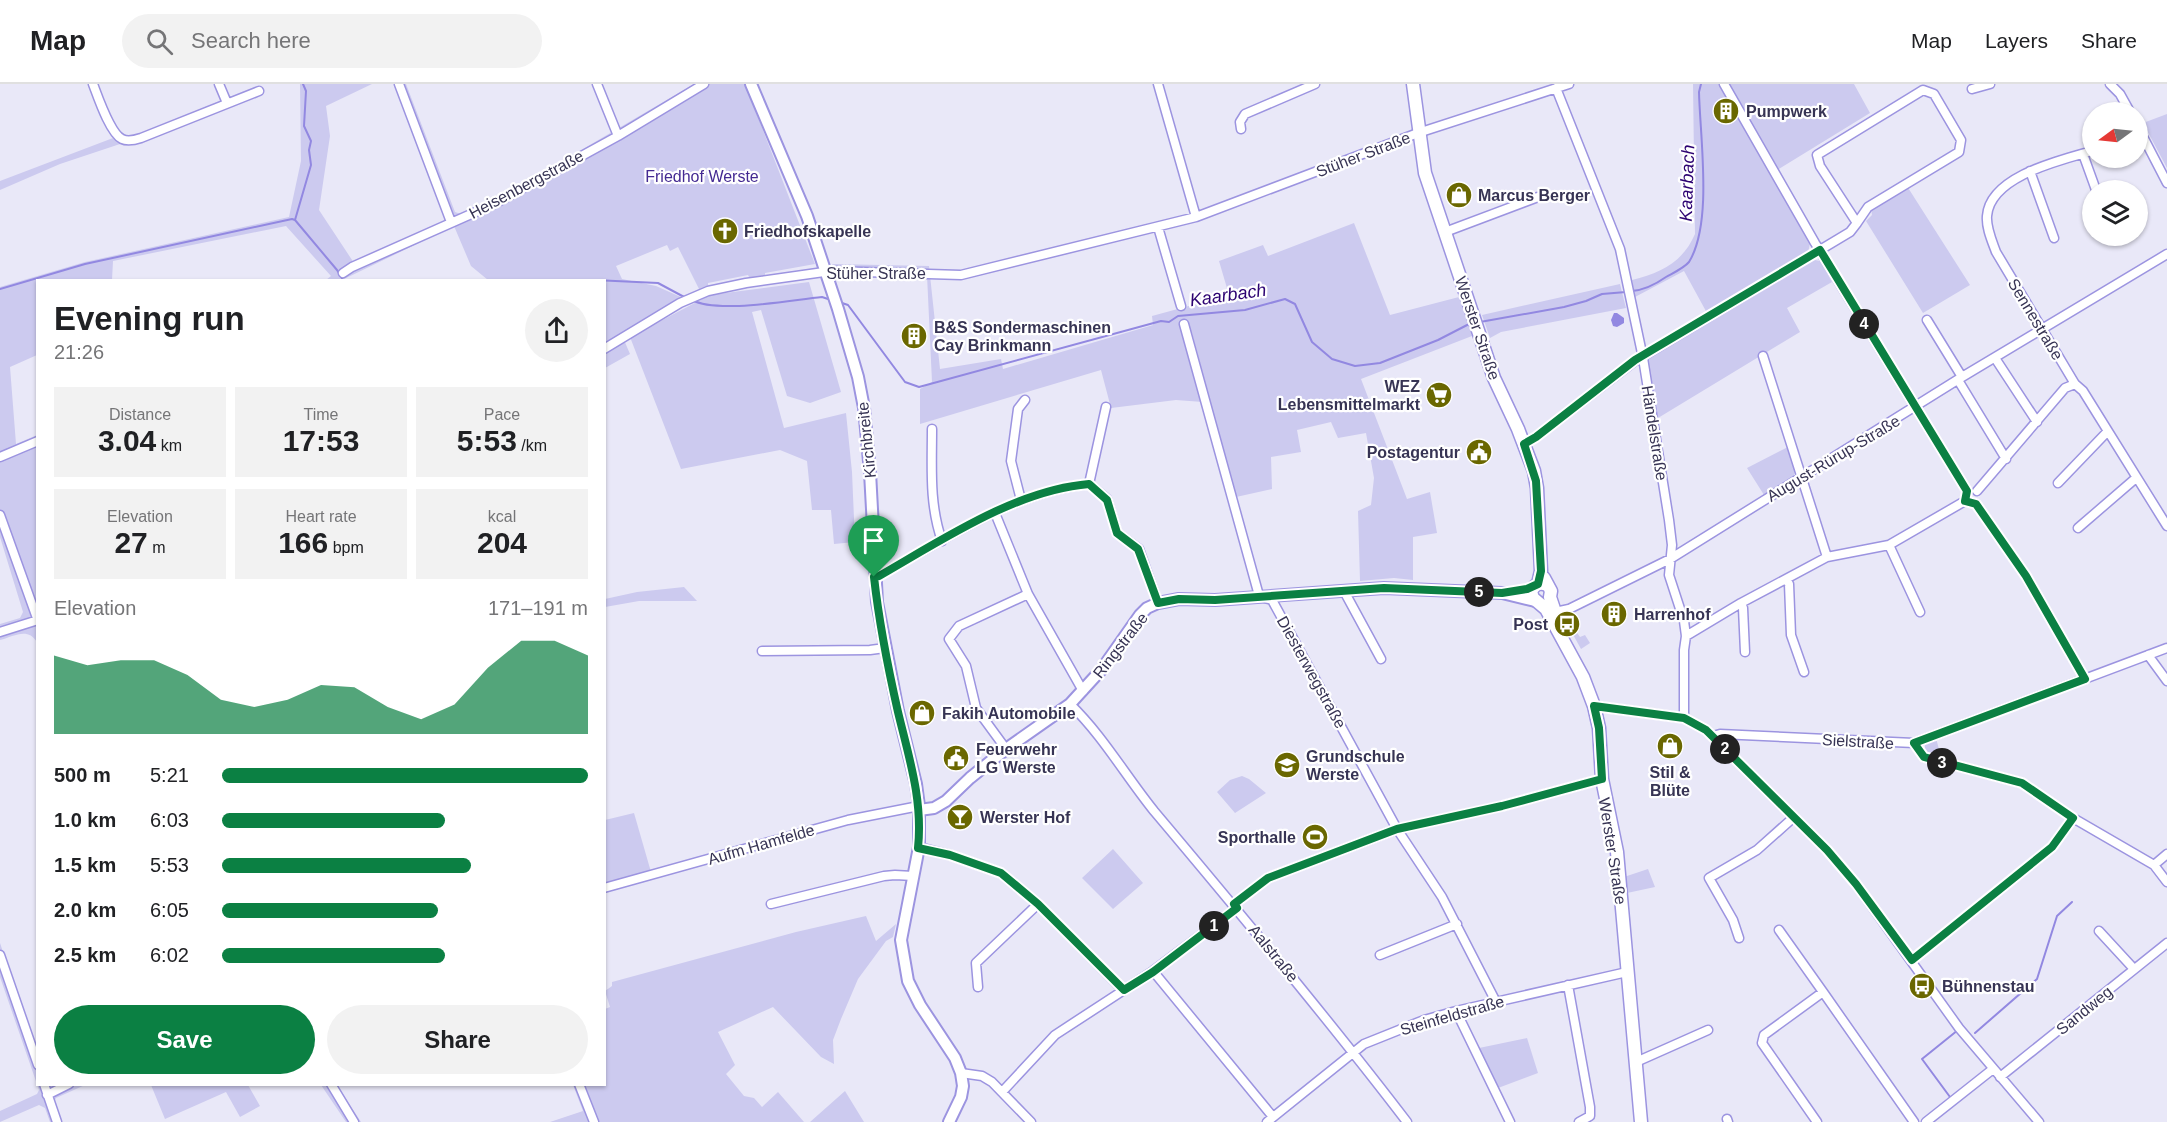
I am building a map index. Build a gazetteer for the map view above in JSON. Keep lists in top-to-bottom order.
{
  "streets": {
    "main road": ["Werster Straße"],
    "street": [
      "Stüher Straße",
      "Heisenbergstraße",
      "Sennestraße",
      "Händelstraße",
      "Kirchbreite",
      "August-Rürup-Straße",
      "Ringstraße",
      "Diesterwegstraße",
      "Sielstraße",
      "Aufm Hamfelde",
      "Aalstraße",
      "Sandweg",
      "Steinfeldstraße"
    ]
  },
  "crossings": [
    ["Stüher Straße", "Werster Straße"],
    ["Stüher Straße", "Händelstraße"],
    ["Stüher Straße", "Kirchbreite"],
    ["Sennestraße", "August-Rürup-Straße"],
    ["Werster Straße", "August-Rürup-Straße"],
    ["Werster Straße", "Ringstraße"],
    ["Werster Straße", "Steinfeldstraße"],
    ["Händelstraße", "August-Rürup-Straße"],
    ["Kirchbreite", "Ringstraße"],
    ["Kirchbreite", "Aufm Hamfelde"],
    ["Ringstraße", "Diesterwegstraße"],
    ["Ringstraße", "Aufm Hamfelde"],
    ["Ringstraße", "Aalstraße"],
    ["Diesterwegstraße", "Steinfeldstraße"],
    ["Aalstraße", "Steinfeldstraße"]
  ],
  "water": ["Kaarbach"],
  "parks": ["Friedhof Werste"],
  "places": {
    "building": ["Pumpwerk", "B&S Sondermaschinen Cay Brinkmann", "Harrenhof"],
    "shop": ["Marcus Berger", "Fakih Automobile", "Stil & Blüte"],
    "church": ["Friedhofskapelle"],
    "supermarket": ["WEZ Lebensmittelmarkt"],
    "public building": ["Postagentur", "Feuerwehr LG Werste"],
    "bus stop": ["Post", "Bühnenstau"],
    "school or university": ["Grundschule Werste"],
    "bar": ["Werster Hof"],
    "sports": ["Sporthalle"]
  },
  "north": "left",
  "page": {
    "header": "Map",
    "search": "Search here",
    "nav": ["Map", "Layers", "Share"],
    "heading": ["Evening run", "21:26"],
    "pins": [
      "4",
      "5",
      "2",
      "3",
      "1"
    ],
    "stats": [
      ["Distance", "3.04 km"],
      ["Time", "17:53"],
      ["Pace", "5:53 /km"],
      ["Elevation", "27 m"],
      ["Heart rate", "166 bpm"],
      ["kcal", "204"]
    ],
    "chart": ["Elevation", "171–191 m"],
    "list": [
      {
        "name": "500 m",
        "note": "5:21"
      },
      {
        "name": "1.0 km",
        "note": "6:03"
      },
      {
        "name": "1.5 km",
        "note": "5:53"
      },
      {
        "name": "2.0 km",
        "note": "6:05"
      },
      {
        "name": "2.5 km",
        "note": "6:02"
      }
    ],
    "buttons": ["Save", "Share"]
  }
}
